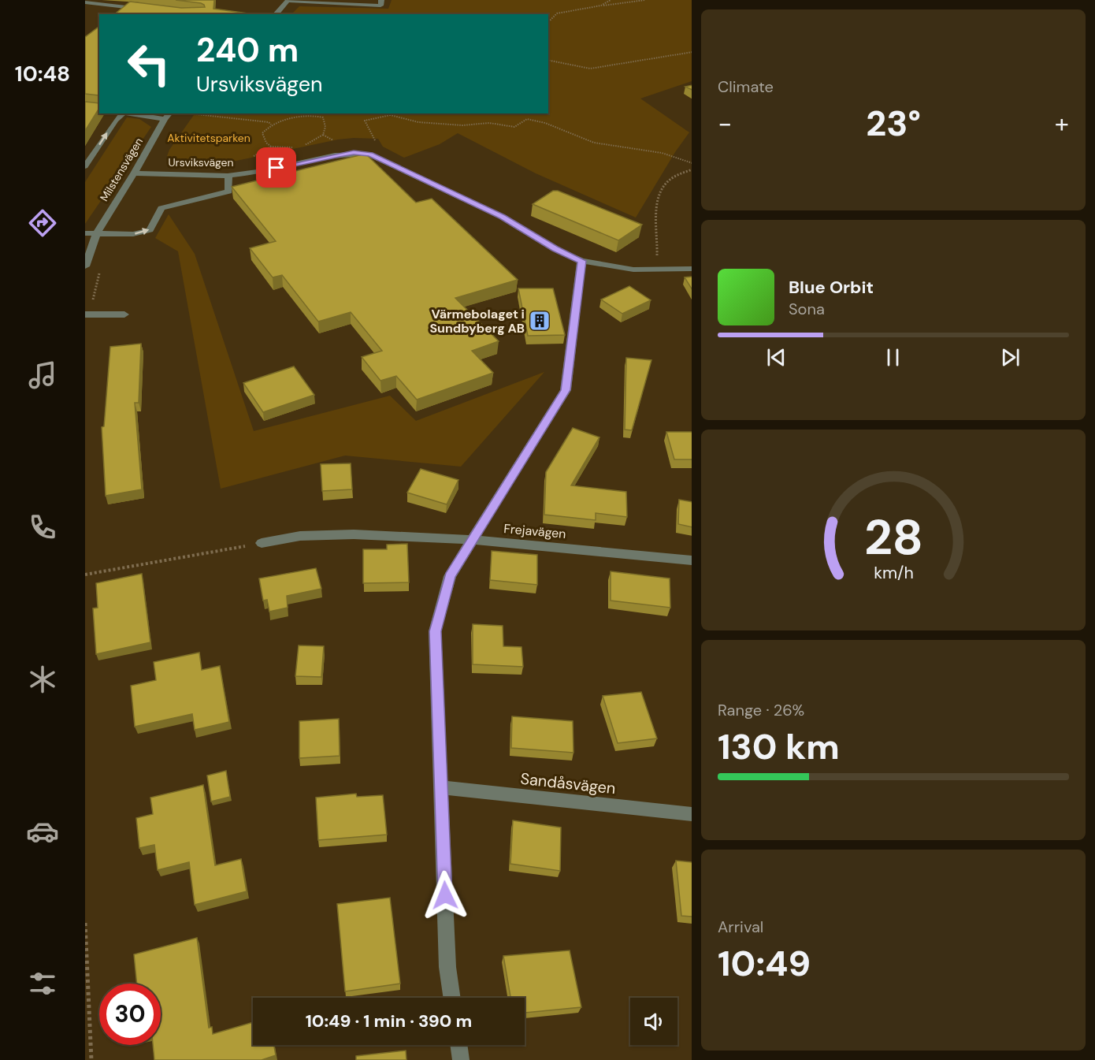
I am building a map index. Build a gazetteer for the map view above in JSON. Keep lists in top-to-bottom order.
{
  "streets": {
    "street": [
      "Ursviksvägen",
      "Milstensvägen",
      "Frejavägen",
      "Sandåsvägen"
    ]
  },
  "crossings": [
    ["Ursviksvägen", "Milstensvägen"]
  ],
  "parks": ["Aktivitetsparken"],
  "places": {
    "building": ["Värmebolaget i Sundbyberg AB"]
  },
  "page": {
    "tabs": "10:48",
    "tile": [
      "Climate",
      ["Range · 26%", "130 km"],
      ["Arrival", "10:49"]
    ],
    "turn": ["240 m", "Ursviksvägen"],
    "heat": ["−", "23°", "+"],
    "song": ["Blue Orbit", "Sona"],
    "limit": "30",
    "trip": "10:49 · 1 min · 390 m",
    "gauge": ["28", "km/h"]
  }
}
